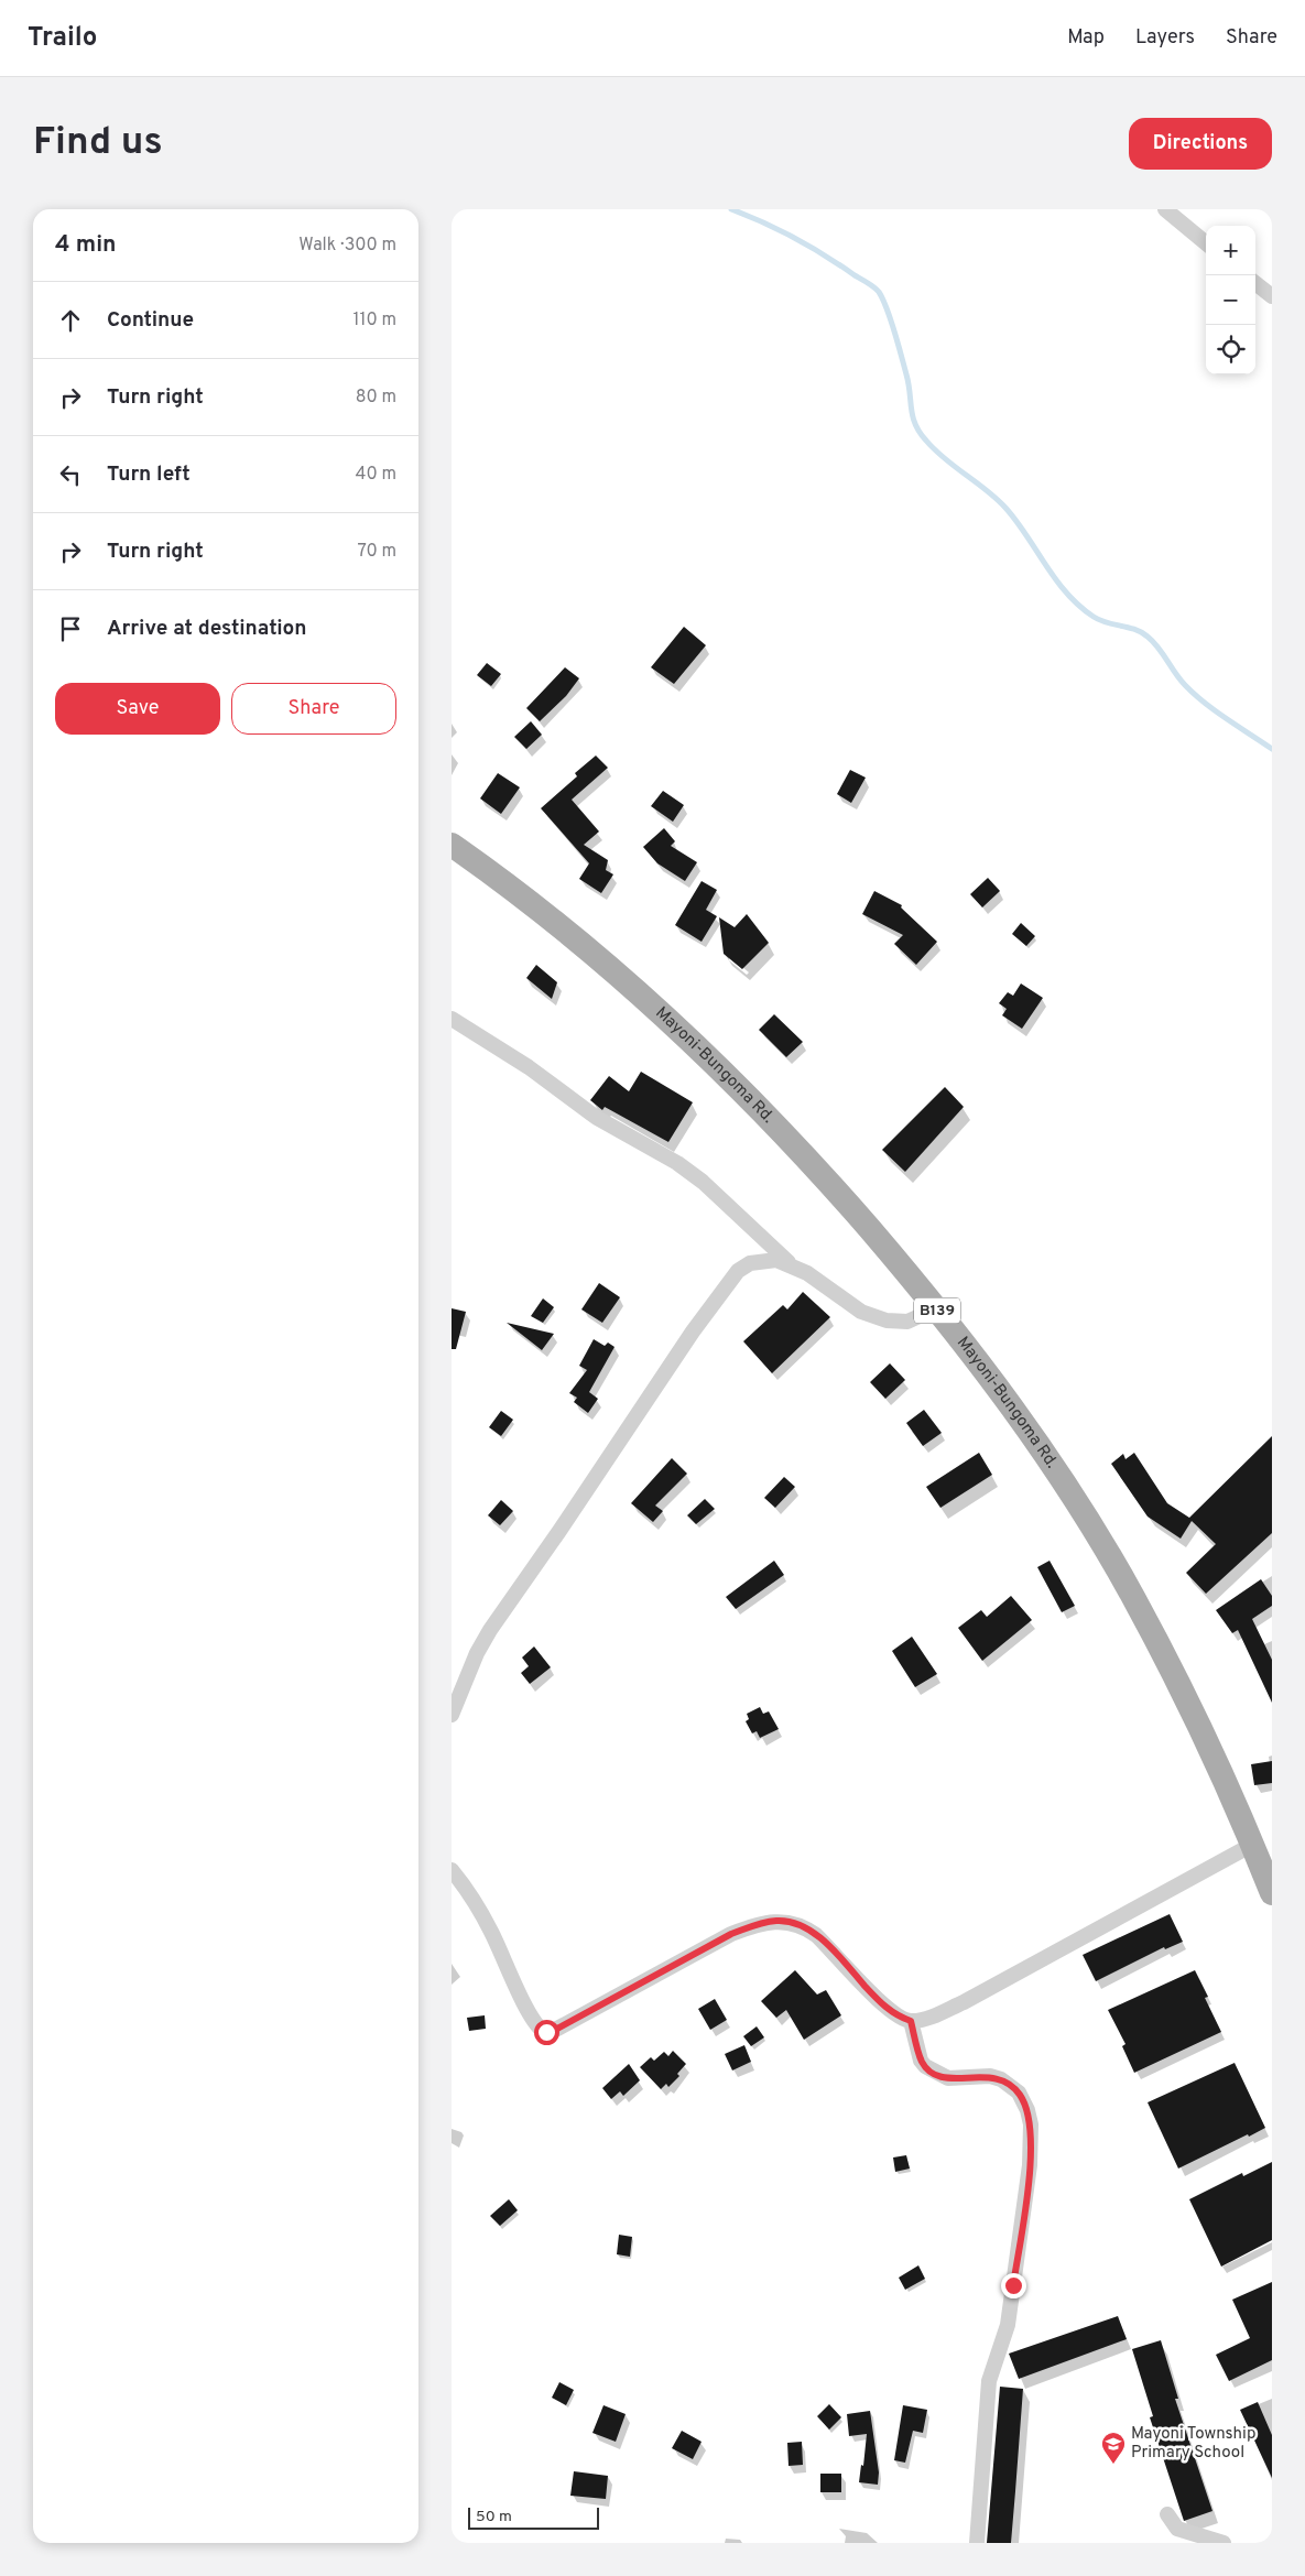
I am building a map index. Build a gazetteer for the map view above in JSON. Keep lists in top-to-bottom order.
{
  "streets": {
    "main road": ["Mayoni-Bungoma Rd.", "B139"]
  },
  "places": {
    "school or university": ["Mayoni Township Primary School"]
  },
  "scale_bar": "50 m",
  "page": {
    "header": "Trailo",
    "nav": ["Map", "Layers", "Share"],
    "buttons": [
      "Directions",
      ["Save", "Share"]
    ],
    "title": "Find us",
    "heading": ["4 min", "Walk · 300 m"],
    "map_buttons": ["+", "−"],
    "list": [
      ["Continue", "110 m"],
      ["Turn right", "80 m"],
      ["Turn left", "40 m"],
      ["Turn right", "70 m"],
      "Arrive at destination"
    ],
    "scale": "50 m"
  }
}
